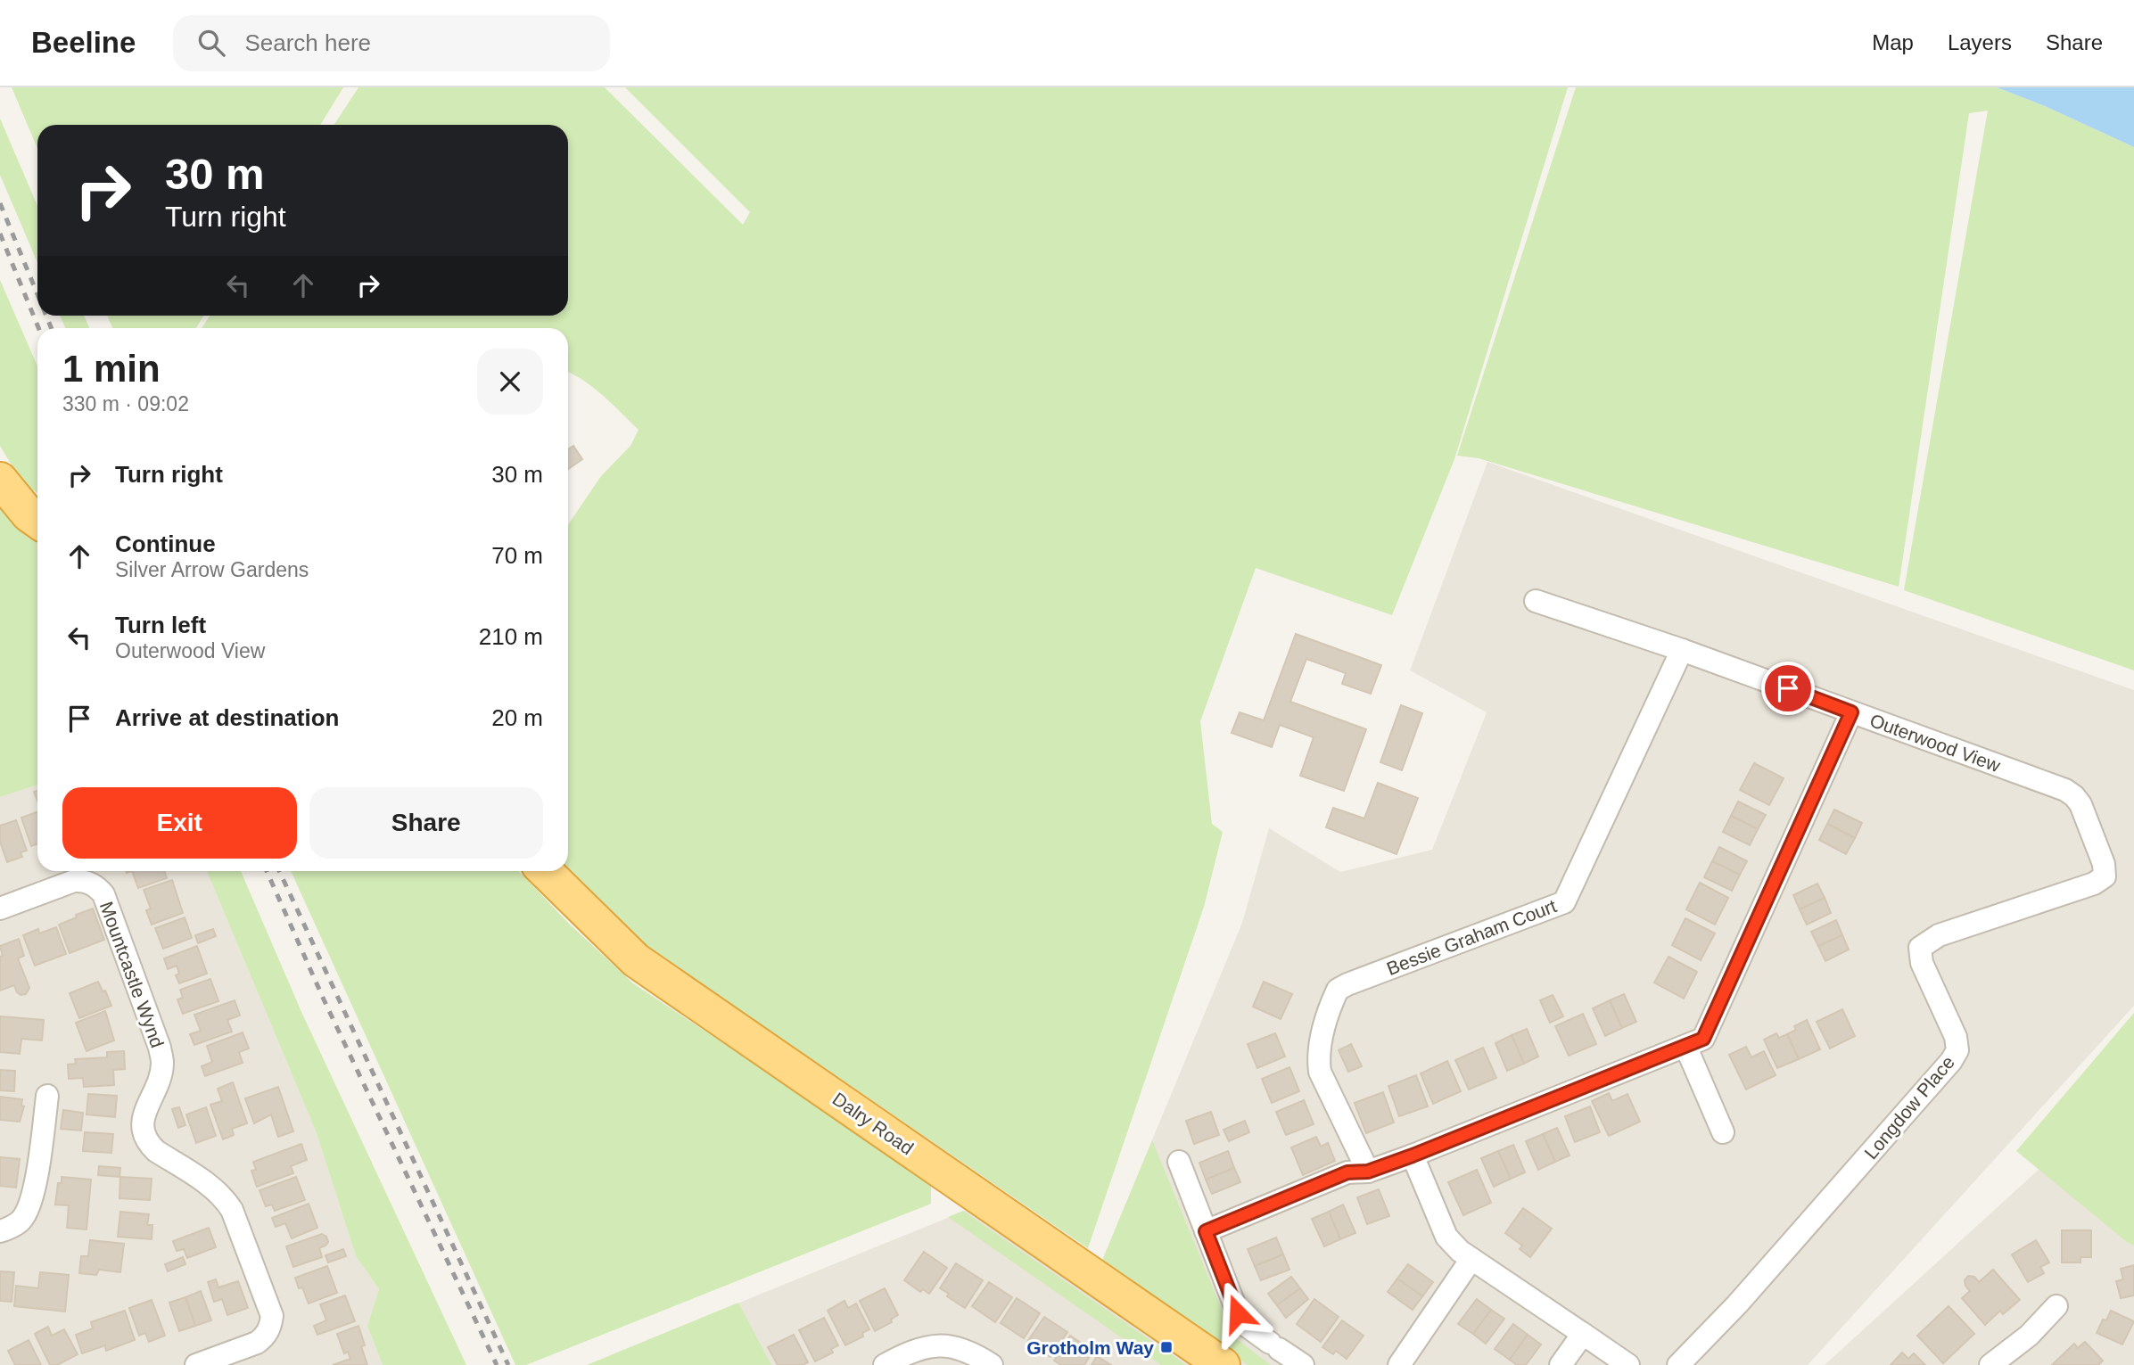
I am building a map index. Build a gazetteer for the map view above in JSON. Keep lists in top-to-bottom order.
{
  "streets": {
    "highway": ["Dalry Road"],
    "street": [
      "Outerwood View",
      "Bessie Graham Court",
      "Mountcastle Wynd",
      "Longdow Place"
    ]
  },
  "crossings": [
    ["Outerwood View", "Bessie Graham Court"],
    ["Outerwood View", "Longdow Place"]
  ],
  "places": {
    "transit": ["Grotholm Way"]
  },
  "page": {
    "header": "Beeline",
    "search": "Search here",
    "nav": ["Map", "Layers", "Share"],
    "turn": ["30 m", "Turn right"],
    "heading": ["1 min", "330 m · 09:02"],
    "list": [
      {
        "name": "Turn right",
        "value": "30 m"
      },
      {
        "name": "Continue",
        "note": "Silver Arrow Gardens",
        "value": "70 m"
      },
      {
        "name": "Turn left",
        "note": "Outerwood View",
        "value": "210 m"
      },
      {
        "name": "Arrive at destination",
        "value": "20 m"
      }
    ],
    "buttons": ["Exit", "Share"]
  }
}
